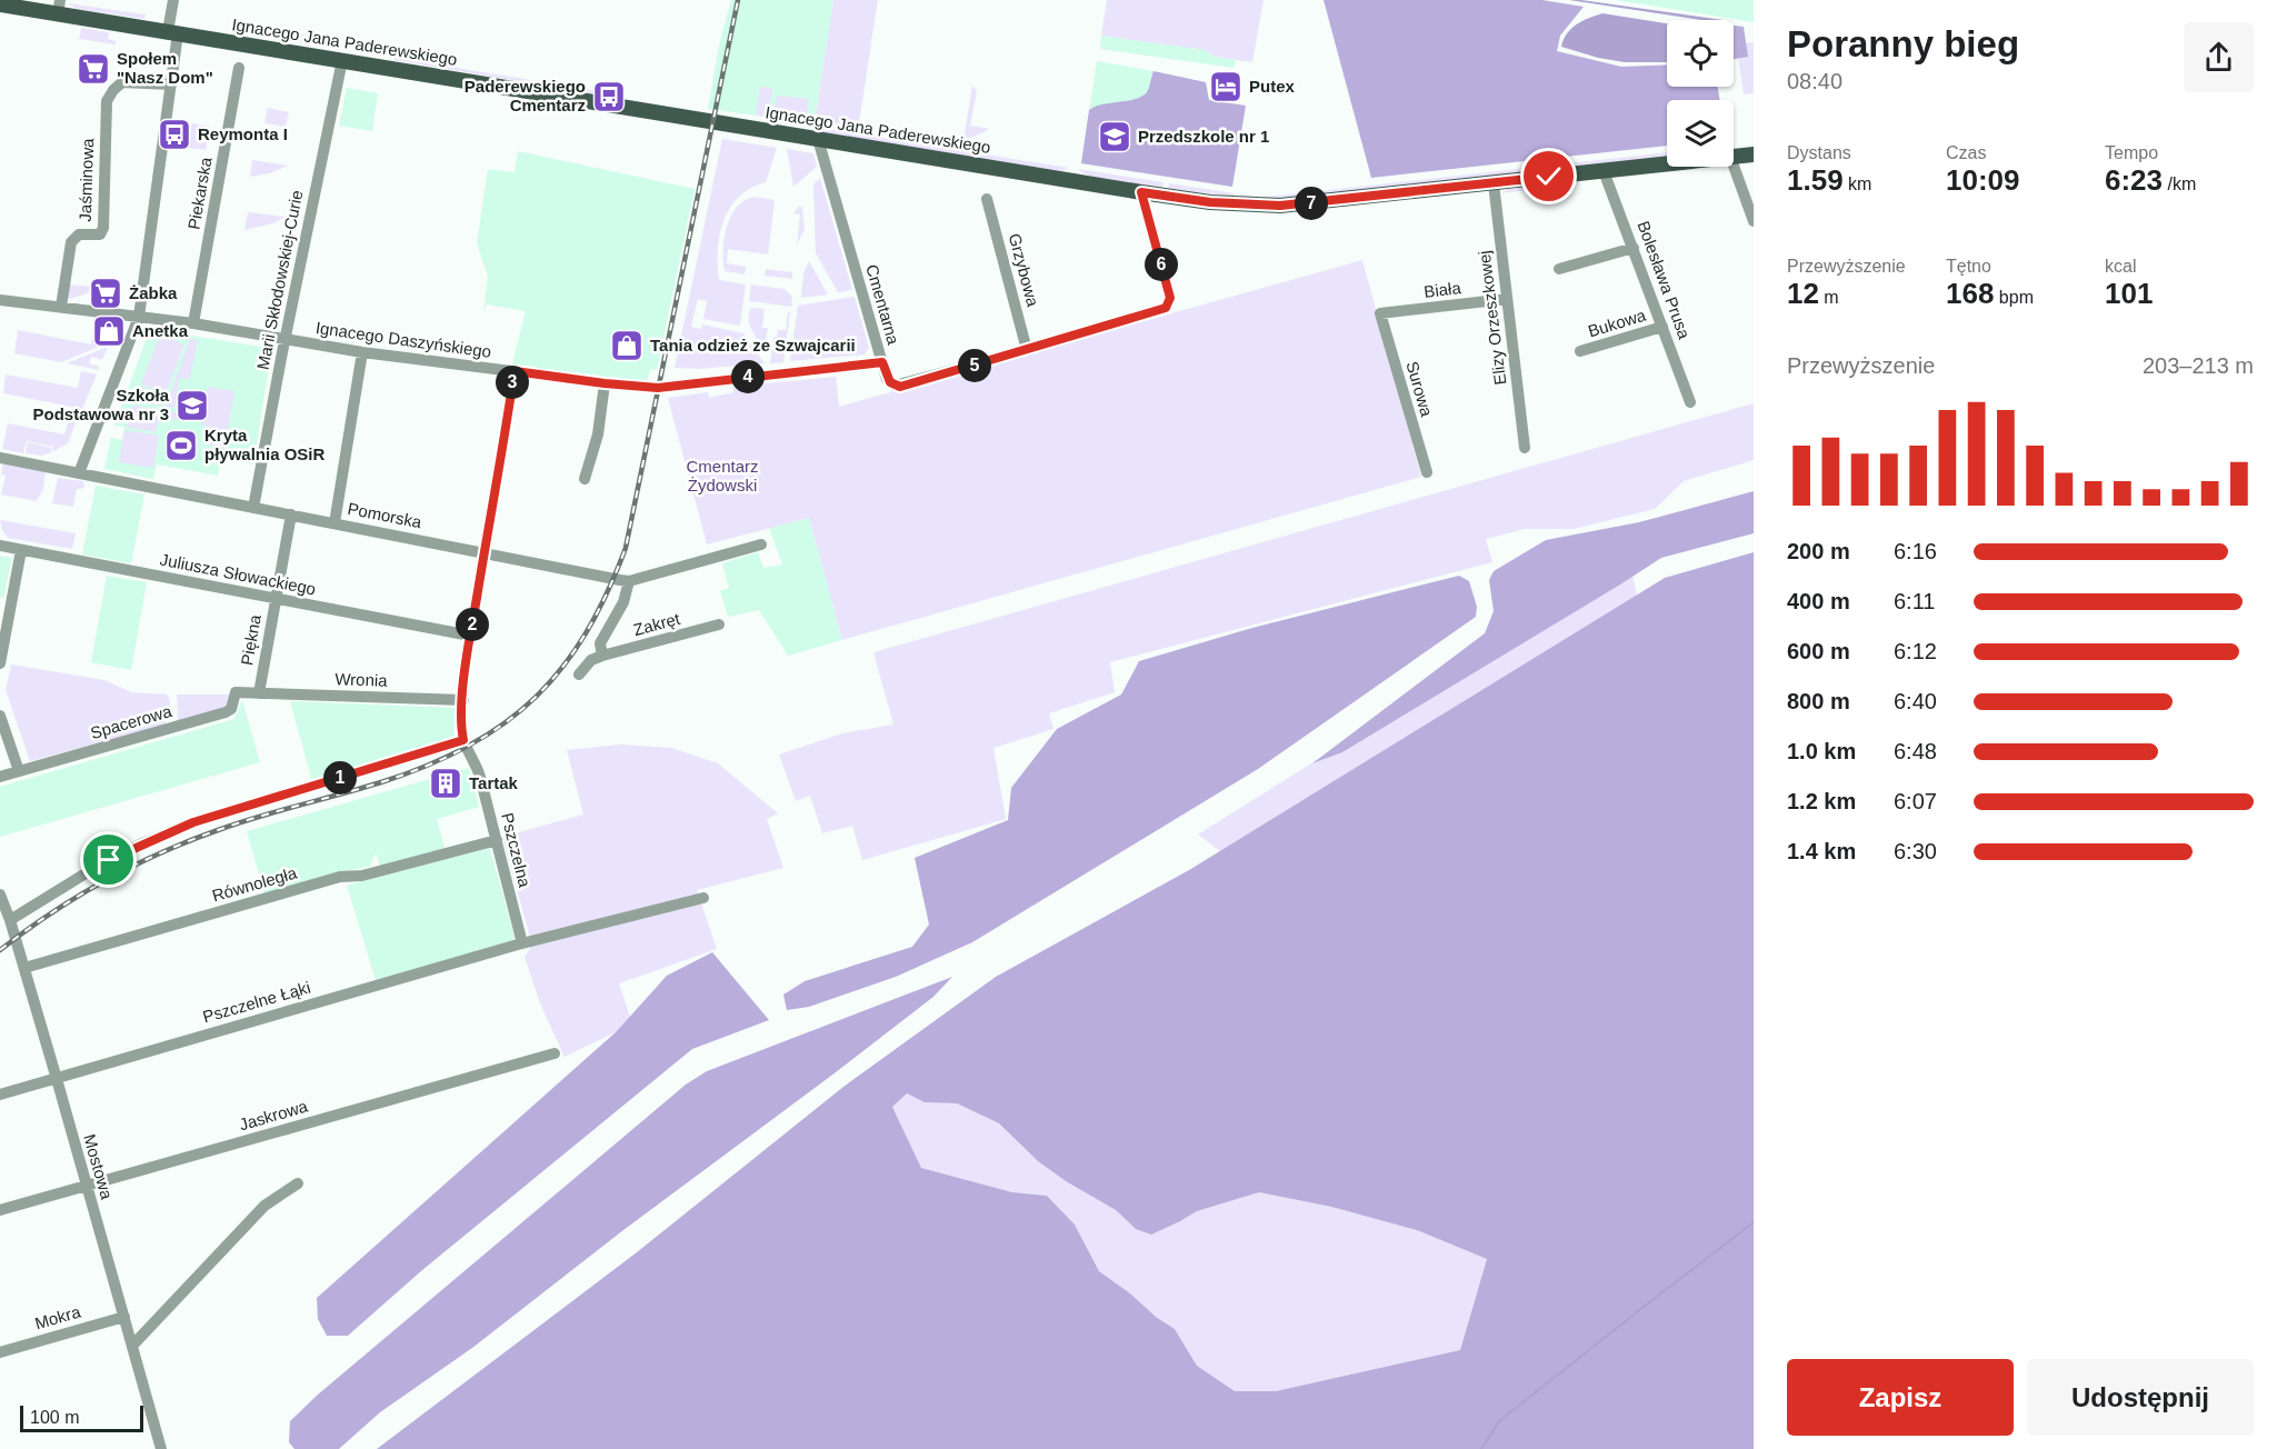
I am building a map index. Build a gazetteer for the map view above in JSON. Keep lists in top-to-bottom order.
{
  "streets": {
    "main road": ["Ignacego Jana Paderewskiego"],
    "street": [
      "Jaśminowa",
      "Piekarska",
      "Grzybowa",
      "Marii Skłodowskiej-Curie",
      "Bolesława Prusa",
      "Biała",
      "Cmentarna",
      "Elizy Orzeszkowej",
      "Bukowa",
      "Ignacego Daszyńskiego",
      "Surowa",
      "Pomorska",
      "Juliusza Słowackiego",
      "Zakręt",
      "Piękna",
      "Wronia",
      "Spacerowa",
      "Pszczelna",
      "Równoległa",
      "Pszczelne Łąki",
      "Jaskrowa",
      "Mostowa",
      "Mokra"
    ]
  },
  "crossings": [
    ["Ignacego Jana Paderewskiego", "Marii Skłodowskiej-Curie"],
    ["Ignacego Jana Paderewskiego", "Bolesława Prusa"],
    ["Ignacego Jana Paderewskiego", "Cmentarna"],
    ["Ignacego Jana Paderewskiego", "Elizy Orzeszkowej"],
    ["Jaśminowa", "Ignacego Daszyńskiego"],
    ["Piekarska", "Ignacego Daszyńskiego"],
    ["Grzybowa", "Cmentarna"],
    ["Marii Skłodowskiej-Curie", "Ignacego Daszyńskiego"],
    ["Marii Skłodowskiej-Curie", "Pomorska"],
    ["Bolesława Prusa", "Bukowa"],
    ["Biała", "Elizy Orzeszkowej"],
    ["Biała", "Surowa"],
    ["Cmentarna", "Ignacego Daszyńskiego"],
    ["Ignacego Daszyńskiego", "Pszczelna"],
    ["Pomorska", "Zakręt"],
    ["Pomorska", "Piękna"],
    ["Pomorska", "Pszczelna"],
    ["Juliusza Słowackiego", "Piękna"],
    ["Juliusza Słowackiego", "Pszczelna"],
    ["Piękna", "Wronia"],
    ["Piękna", "Spacerowa"],
    ["Wronia", "Spacerowa"],
    ["Wronia", "Pszczelna"],
    ["Pszczelna", "Równoległa"],
    ["Pszczelna", "Pszczelne Łąki"],
    ["Równoległa", "Mostowa"],
    ["Pszczelne Łąki", "Mostowa"],
    ["Jaskrowa", "Mostowa"],
    ["Mostowa", "Mokra"]
  ],
  "parks": ["Cmentarz Żydowski"],
  "places": {
    "supermarket": ["Społem \"Nasz Dom\"", "Żabka"],
    "hotel": ["Putex"],
    "bus stop": ["Paderewskiego Cmentarz", "Reymonta I"],
    "school or university": ["Przedszkole nr 1", "Szkoła Podstawowa nr 3"],
    "shop": ["Anetka", "Tania odzież ze Szwajcarii"],
    "sports": ["Kryta pływalnia OSiR"],
    "building": ["Tartak"]
  },
  "scale_bar": "100 m",
  "page": {
    "heading": ["Poranny bieg", "08:40"],
    "stats": [
      ["Dystans", "1.59 km"],
      ["Czas", "10:09"],
      ["Tempo", "6:23 /km"],
      ["Przewyższenie", "12 m"],
      ["Tętno", "168 bpm"],
      ["kcal", "101"]
    ],
    "pins": [
      "7",
      "6",
      "5",
      "4",
      "3",
      "2",
      "1"
    ],
    "chart": ["Przewyższenie", "203–213 m"],
    "list": [
      {
        "name": "200 m",
        "note": "6:16"
      },
      {
        "name": "400 m",
        "note": "6:11"
      },
      {
        "name": "600 m",
        "note": "6:12"
      },
      {
        "name": "800 m",
        "note": "6:40"
      },
      {
        "name": "1.0 km",
        "note": "6:48"
      },
      {
        "name": "1.2 km",
        "note": "6:07"
      },
      {
        "name": "1.4 km",
        "note": "6:30"
      }
    ],
    "buttons": ["Zapisz", "Udostępnij"],
    "scale": "100 m"
  }
}
